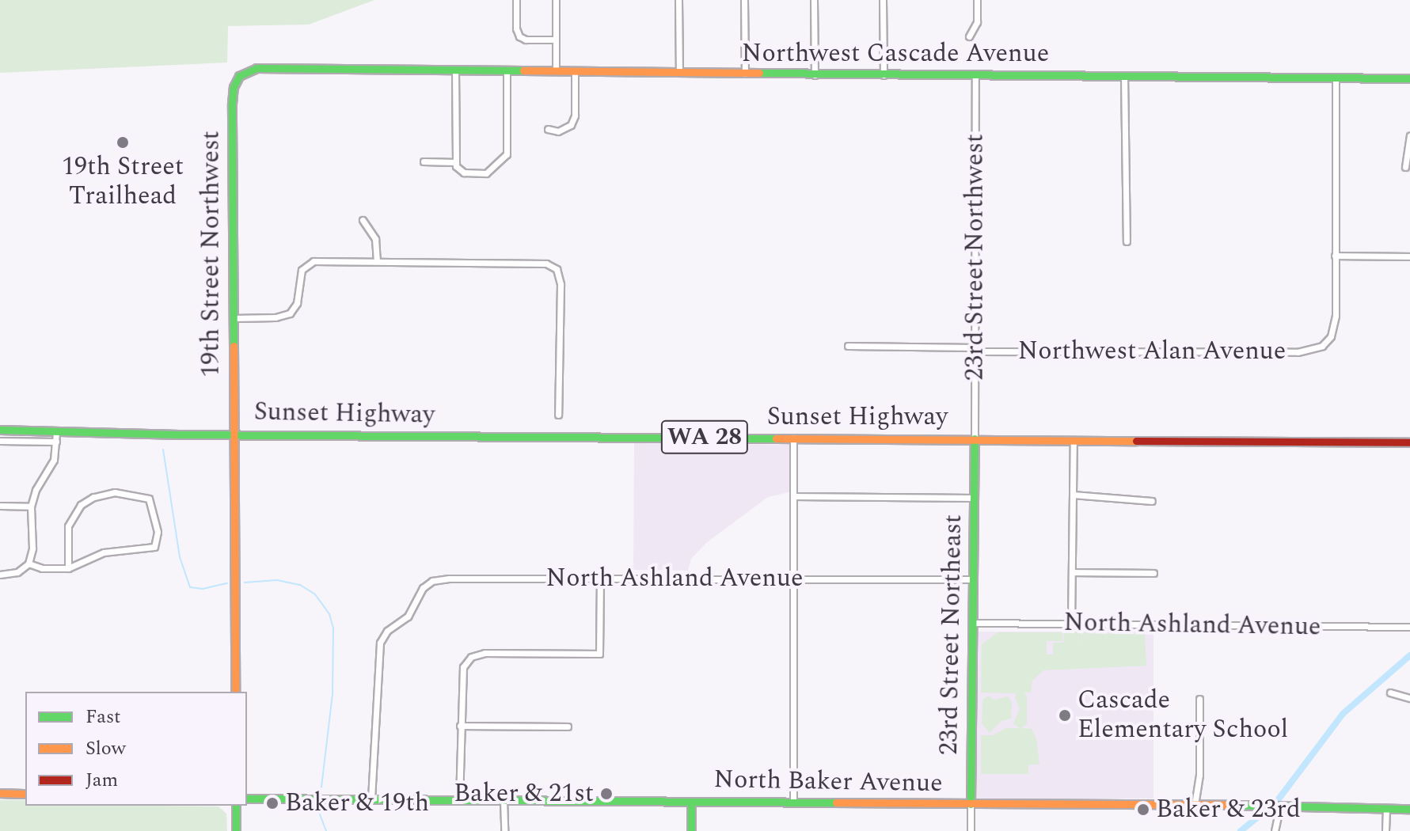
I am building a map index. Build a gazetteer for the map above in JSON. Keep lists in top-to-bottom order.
{
  "streets": {
    "main road": [
      "Northwest Cascade Avenue",
      "19th Street Northwest",
      "Sunset Highway",
      "WA 28",
      "23rd Street Northeast",
      "North Baker Avenue"
    ],
    "street": ["23rd Street Northwest", "Northwest Alan Avenue", "North Ashland Avenue"]
  },
  "crossings": [
    ["Northwest Cascade Avenue", "19th Street Northwest"],
    ["Northwest Cascade Avenue", "23rd Street Northwest"],
    ["19th Street Northwest", "Sunset Highway"],
    ["23rd Street Northwest", "Northwest Alan Avenue"],
    ["23rd Street Northwest", "Sunset Highway"],
    ["23rd Street Northwest", "23rd Street Northeast"],
    ["Sunset Highway", "23rd Street Northeast"],
    ["North Ashland Avenue", "23rd Street Northeast"],
    ["North Ashland Avenue", "North Baker Avenue"],
    ["23rd Street Northeast", "North Baker Avenue"]
  ],
  "places": [
    "19th Street Trailhead",
    "Cascade Elementary School",
    "Baker & 21st",
    "Baker & 19th",
    "Baker & 23rd"
  ],
  "legend": ["Fast", "Slow", "Jam"]
}
